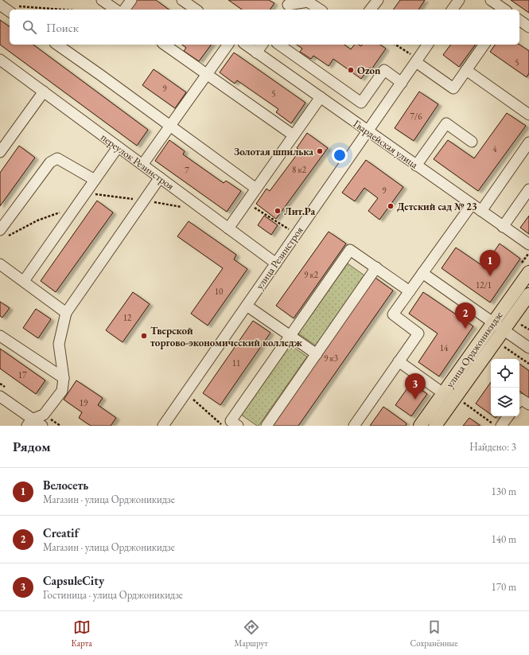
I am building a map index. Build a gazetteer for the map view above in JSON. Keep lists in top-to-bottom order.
{
  "streets": {
    "main road": ["улица Орджоникидзе"],
    "street": ["Гвардейская улица", "переулок Резинстроя", "улица Резинстроя"]
  },
  "crossings": [
    ["Гвардейская улица", "улица Резинстроя"],
    ["переулок Резинстроя", "улица Резинстроя"]
  ],
  "places": [
    "Ozon",
    "Золотая шпилька",
    "Детский сад № 23",
    "Лит.Ра",
    "Тверской торгово-экономический колледж"
  ],
  "house_numbers": [
    "5",
    "9",
    "5",
    "7/6",
    "4",
    "8 к2",
    "7",
    "9",
    "9 к2",
    "12/1",
    "10",
    "12",
    "14",
    "9 к3",
    "11",
    "17",
    "19"
  ],
  "page": {
    "search": "Поиск",
    "pins": ["1", "2", "3"],
    "heading": ["Рядом", "Найдено: 3"],
    "list": [
      {
        "mark": "1",
        "name": "Велосеть",
        "note": "Магазин · улица Орджоникидзе",
        "value": "130 m"
      },
      {
        "mark": "2",
        "name": "Creatif",
        "note": "Магазин · улица Орджоникидзе",
        "value": "140 m"
      },
      {
        "mark": "3",
        "name": "CapsuleCity",
        "note": "Гостиница · улица Орджоникидзе",
        "value": "170 m"
      }
    ],
    "nav": ["Карта", "Маршрут", "Сохранённые"]
  }
}
